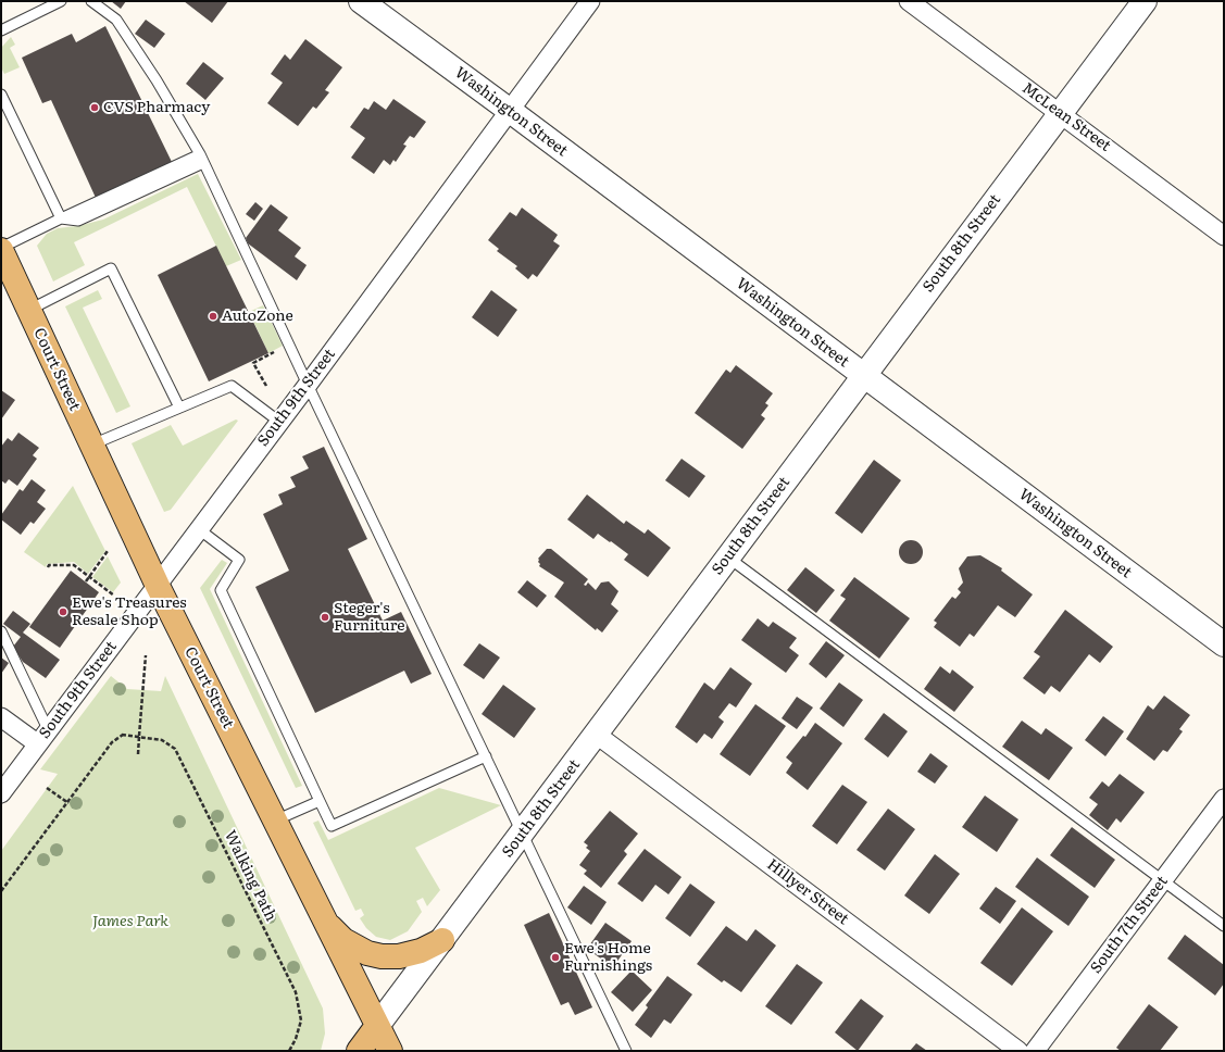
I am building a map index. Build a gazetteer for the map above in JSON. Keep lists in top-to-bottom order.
{
  "streets": {
    "main road": ["South 8th Street", "Court Street"],
    "street": [
      "Washington Street",
      "McLean Street",
      "South 9th Street",
      "Hillyer Street",
      "South 7th Street"
    ],
    "path": ["Walking Path"]
  },
  "crossings": [
    ["Washington Street", "South 8th Street"],
    ["Washington Street", "South 9th Street"],
    ["McLean Street", "South 8th Street"],
    ["South 8th Street", "Court Street"],
    ["South 8th Street", "Hillyer Street"],
    ["Court Street", "South 9th Street"]
  ],
  "parks": ["James Park"],
  "places": [
    "CVS Pharmacy",
    "AutoZone",
    "Ewe's Treasures Resale Shop",
    "Steger's Furniture",
    "Ewe's Home Furnishings"
  ]
}
